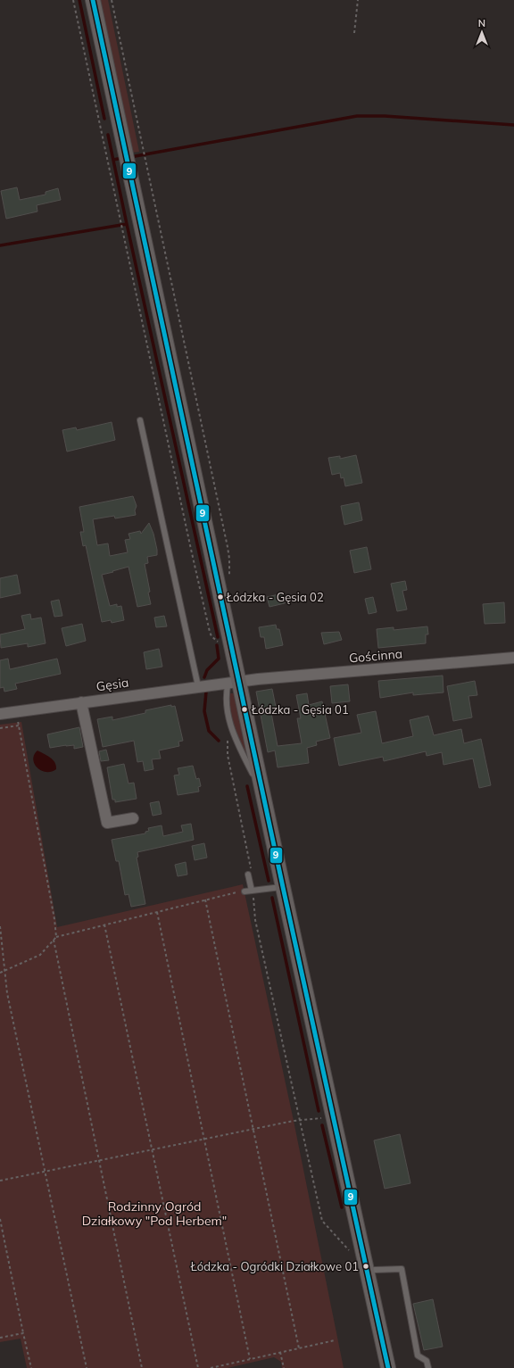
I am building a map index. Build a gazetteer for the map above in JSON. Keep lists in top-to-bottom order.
{
  "streets": {
    "street": ["Gościnna", "Gęsia"]
  },
  "crossings": [
    ["Gościnna", "Gęsia"]
  ],
  "parks": ["Rodzinny Ogród Działkowy \"Pod Herbem\""],
  "places": ["Łódzka - Gęsia 02", "Łódzka - Gęsia 01", "Łódzka - Ogródki Działkowe 01"],
  "lines": ["transit line 9"],
  "north": "top"
}
